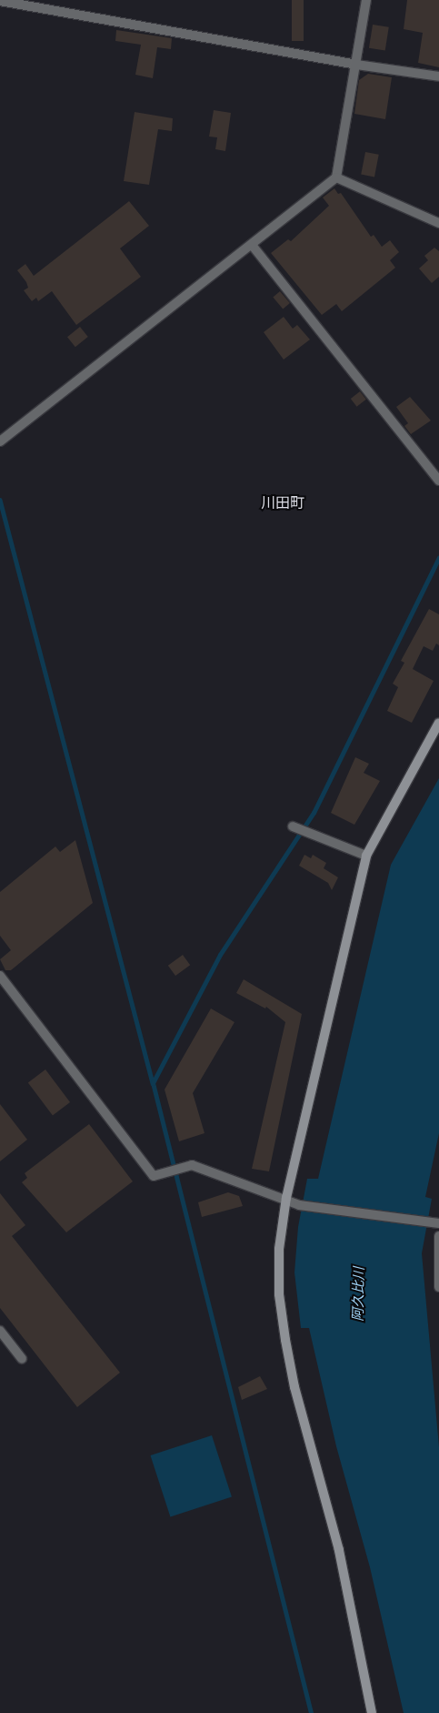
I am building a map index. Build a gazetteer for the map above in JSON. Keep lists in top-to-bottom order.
{
  "districts": ["川田町"],
  "water": ["阿久比川"]
}
